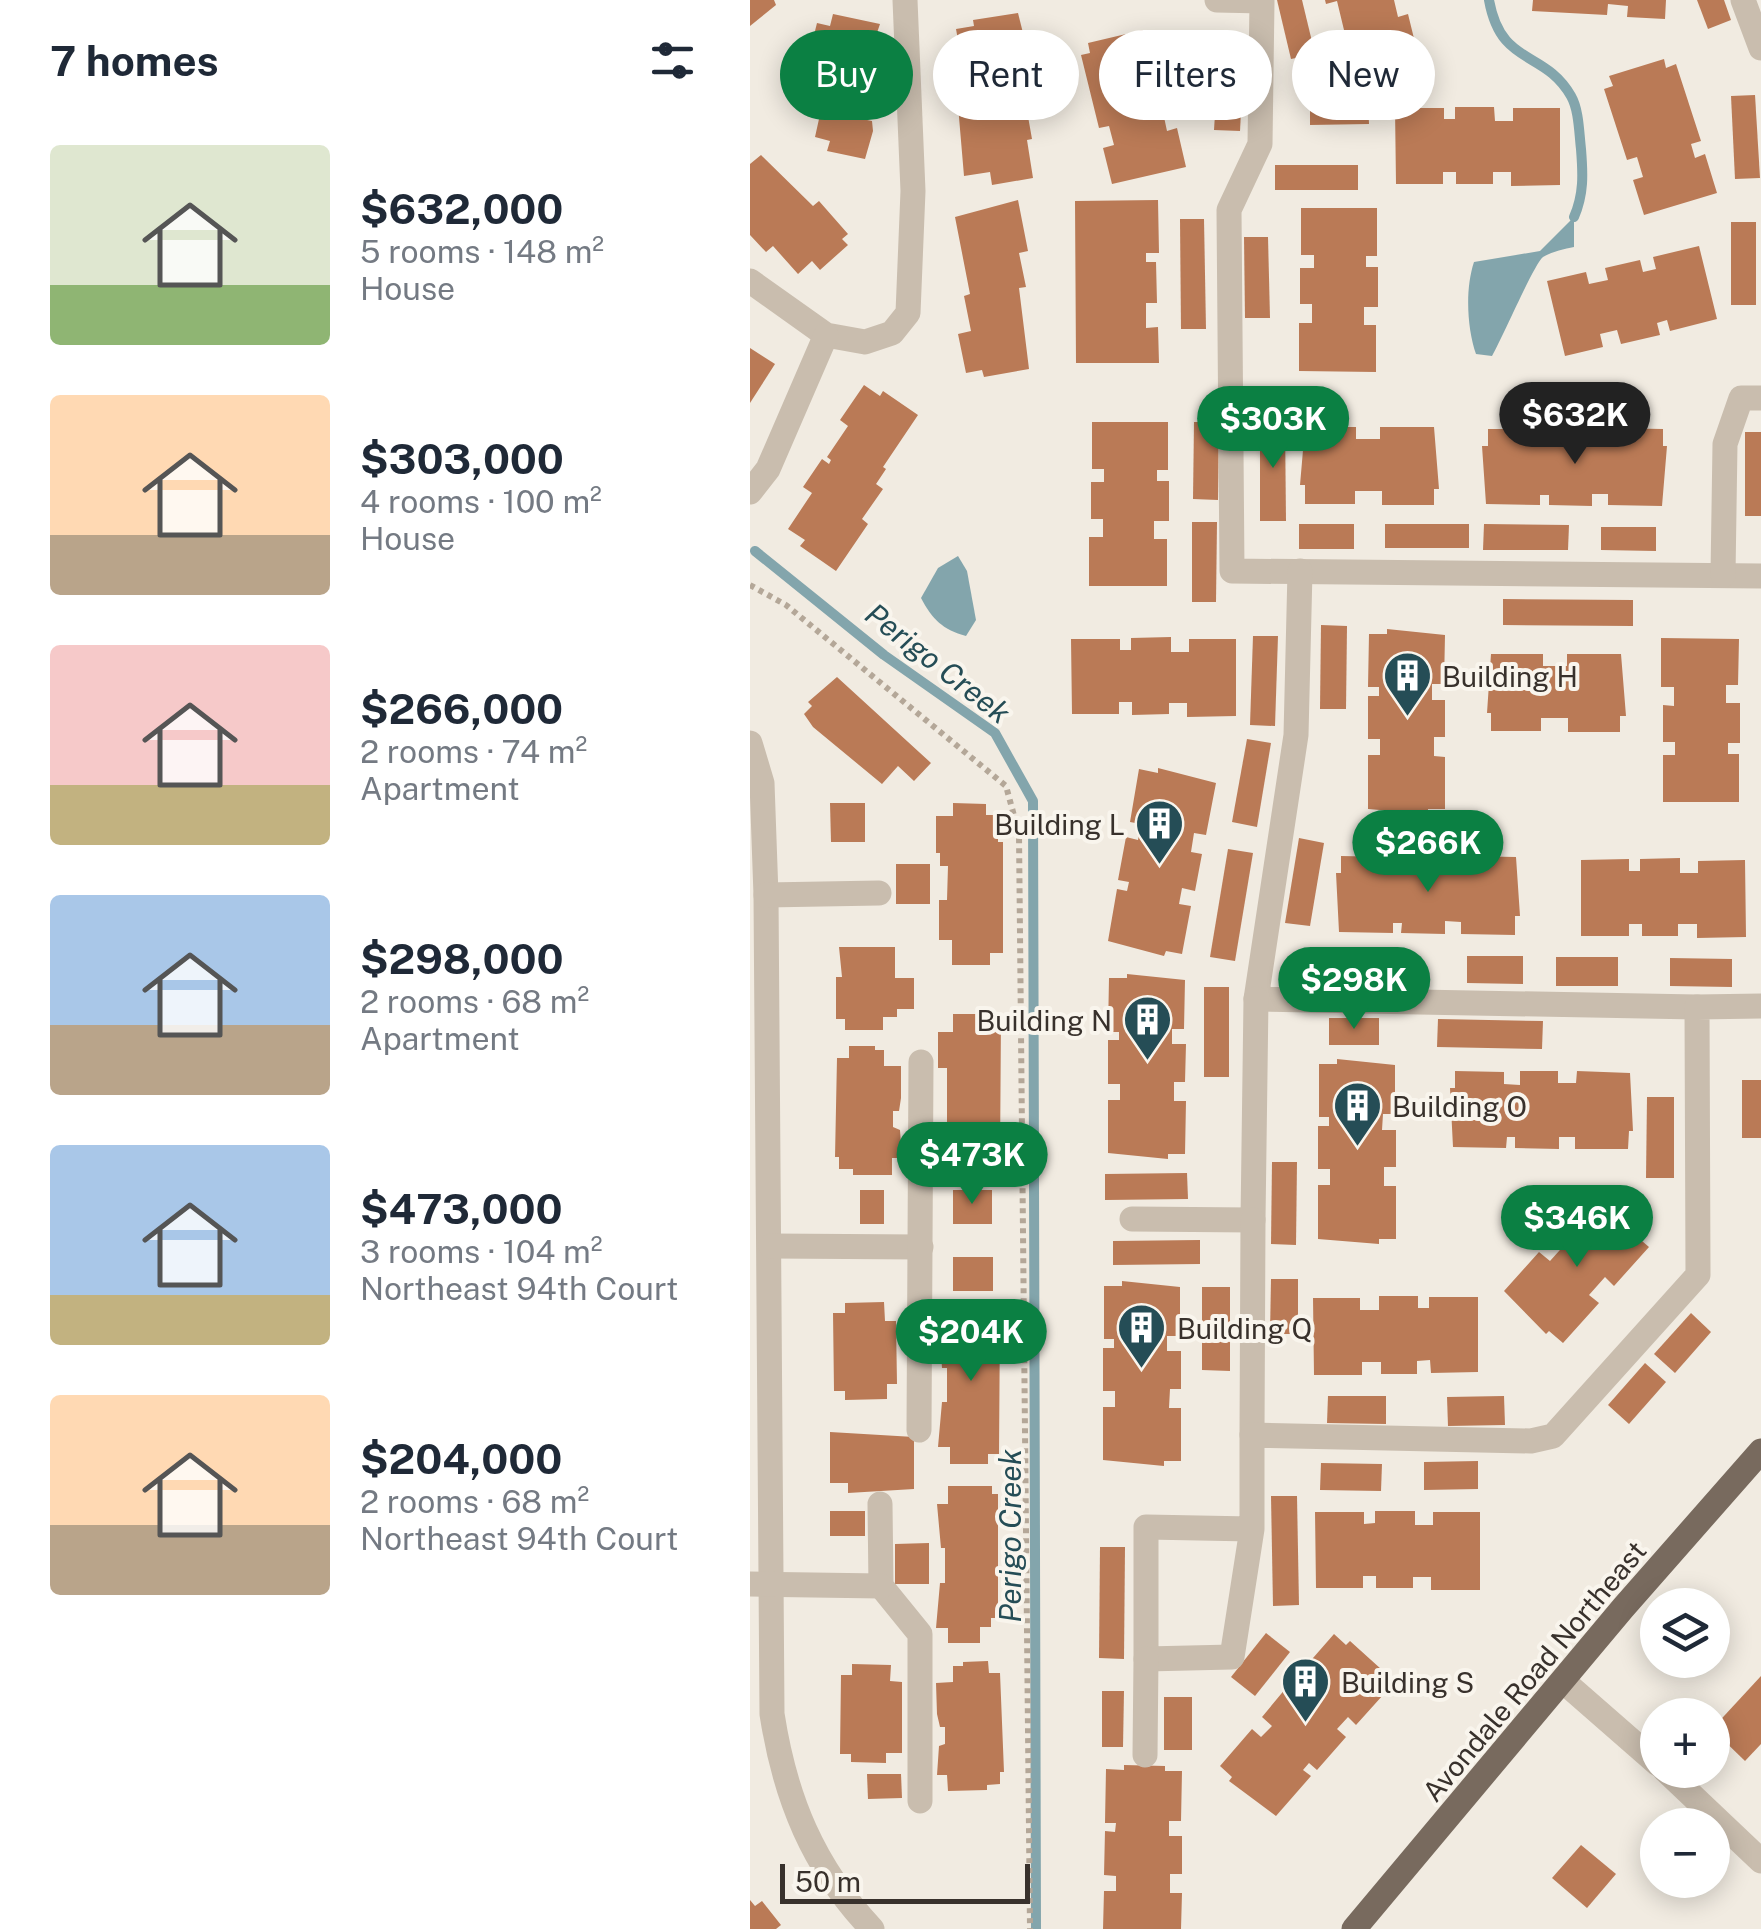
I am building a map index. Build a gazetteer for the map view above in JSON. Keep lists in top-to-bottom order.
{
  "streets": {
    "main road": ["Avondale Road Northeast"]
  },
  "water": ["Perigo Creek"],
  "places": {
    "building": [
      "Building H",
      "Building L",
      "Building N",
      "Building O",
      "Building Q",
      "Building S"
    ]
  },
  "scale_bar": "50 m",
  "page": {
    "heading": "7 homes",
    "chip": [
      "Buy",
      "Rent",
      "Filters",
      "New"
    ],
    "list": [
      {
        "name": "$632,000",
        "note": "5 rooms · 148 m² · House"
      },
      {
        "name": "$303,000",
        "note": "4 rooms · 100 m² · House"
      },
      {
        "name": "$266,000",
        "note": "2 rooms · 74 m² · Apartment"
      },
      {
        "name": "$298,000",
        "note": "2 rooms · 68 m² · Apartment"
      },
      {
        "name": "$473,000",
        "note": "3 rooms · 104 m² · Northeast 94th Court"
      },
      {
        "name": "$204,000",
        "note": "2 rooms · 68 m² · Northeast 94th Court"
      }
    ],
    "price": [
      "$632K",
      "$303K",
      "$266K",
      "$298K",
      "$473K",
      "$346K",
      "$204K"
    ],
    "map_buttons": ["+", "−"],
    "scale": "50 m"
  }
}
